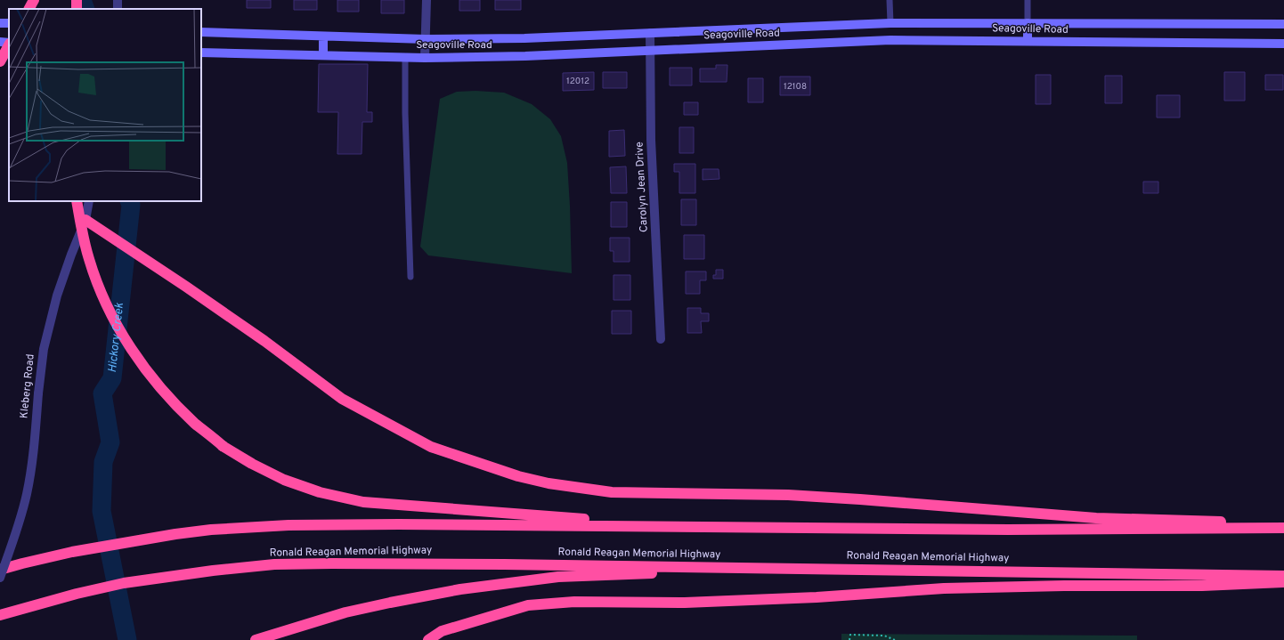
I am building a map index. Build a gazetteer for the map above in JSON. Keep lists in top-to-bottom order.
{
  "streets": {
    "highway": ["Ronald Reagan Memorial Highway"],
    "main road": ["Seagoville Road"],
    "street": ["Carolyn Jean Drive", "Kleberg Road"]
  },
  "crossings": [
    ["Seagoville Road", "Carolyn Jean Drive"]
  ],
  "water": ["Hickory Creek"],
  "house_numbers": ["12012", "12108"]
}
